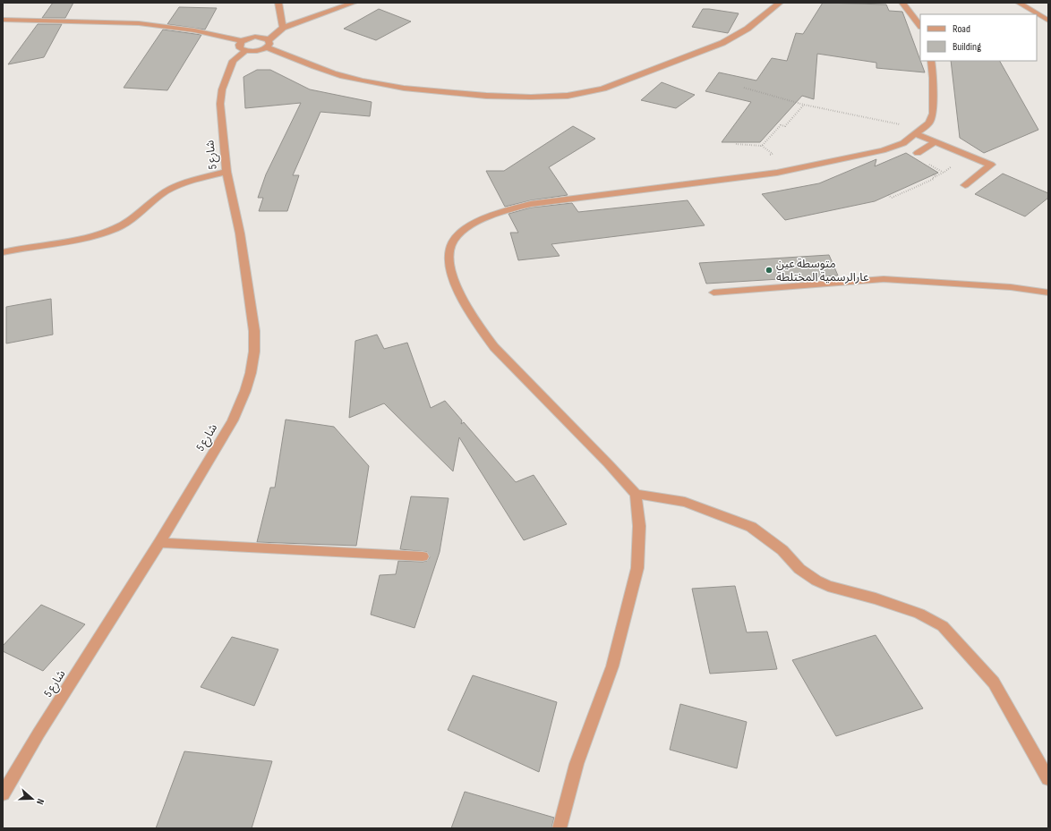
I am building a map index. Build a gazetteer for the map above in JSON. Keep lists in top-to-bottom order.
{
  "streets": {
    "street": ["شارع 5"]
  },
  "places": ["متوسطة عين عارالرسمية المختلطة"],
  "legend": ["Road", "Building"],
  "north": "right"
}
